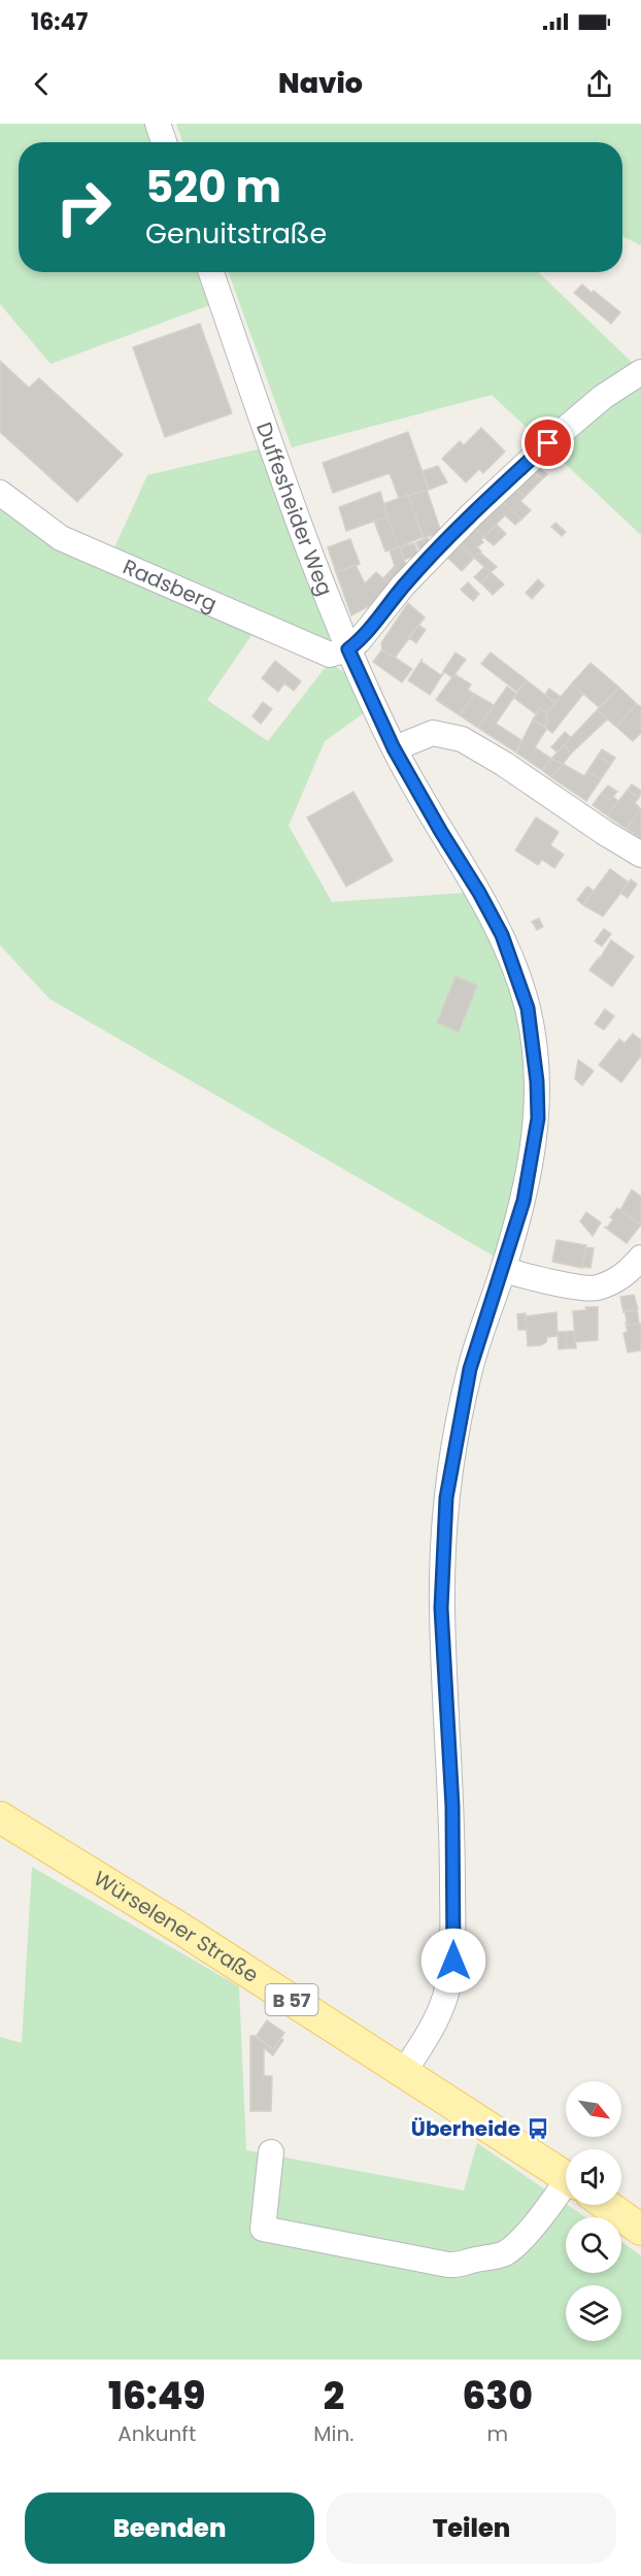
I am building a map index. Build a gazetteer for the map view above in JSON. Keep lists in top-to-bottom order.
{
  "streets": {
    "main road": ["Würselener Straße", "B 57"],
    "street": ["Duffesheider Weg", "Radsberg"]
  },
  "crossings": [
    ["Duffesheider Weg", "Radsberg"],
    ["Duffesheider Weg", "Würselener Straße"]
  ],
  "places": {
    "bus stop": ["Überheide"]
  },
  "north": "bottom right",
  "page": {
    "status": "16:47",
    "header": "Navio",
    "turn": ["520 m", "Genuitstraße"],
    "eta": [
      "16:49",
      "Ankunft",
      "2",
      "Min.",
      "630",
      "m"
    ],
    "buttons": ["Beenden", "Teilen"]
  }
}
